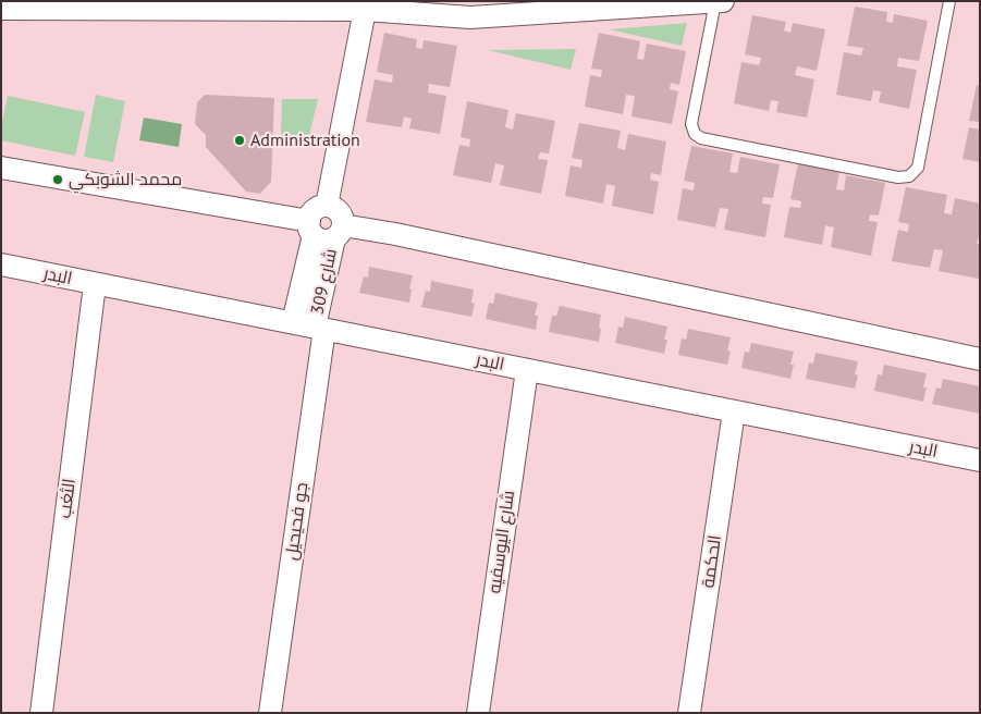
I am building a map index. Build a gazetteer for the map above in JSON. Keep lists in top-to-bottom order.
{
  "streets": {
    "street": [
      "البدر",
      "شارع 309",
      "الثغب",
      "جو فحيحيل",
      "شارع اليوسفيه",
      "الحكمة"
    ]
  },
  "crossings": [
    ["البدر", "شارع 309"],
    ["البدر", "الثغب"],
    ["البدر", "جو فحيحيل"],
    ["البدر", "شارع اليوسفيه"],
    ["البدر", "الحكمة"],
    ["شارع 309", "جو فحيحيل"]
  ],
  "places": ["Administration", "محمد الشوبكي"]
}
